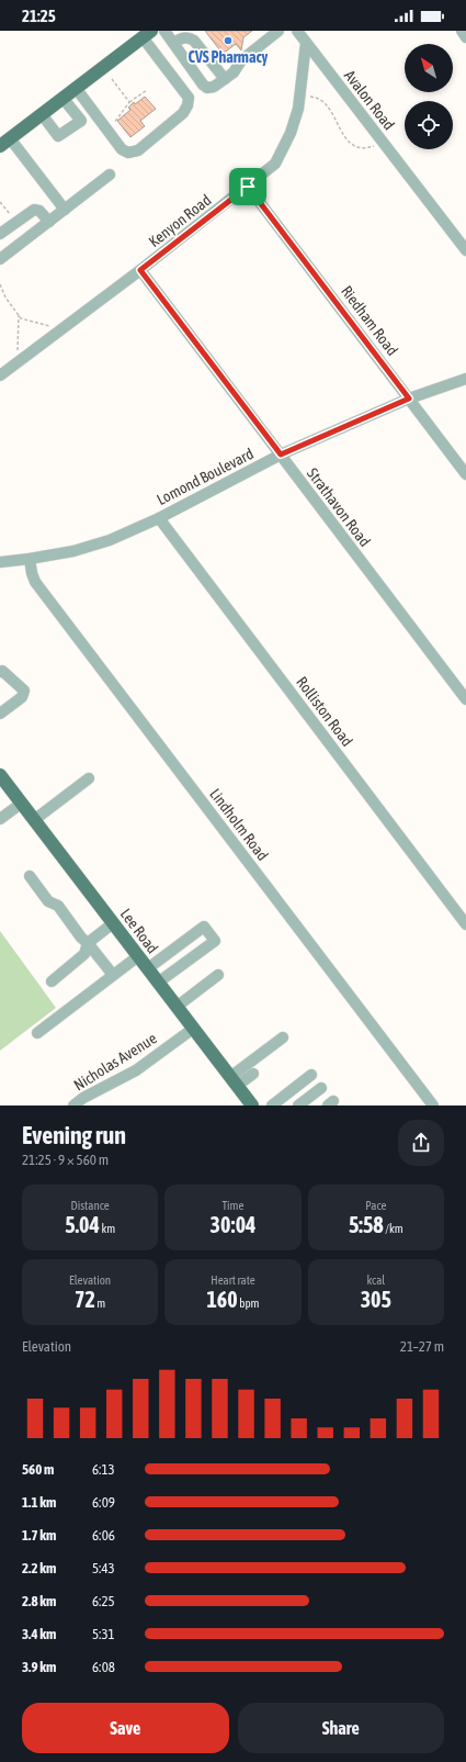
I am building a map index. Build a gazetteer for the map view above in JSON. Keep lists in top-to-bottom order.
{
  "streets": {
    "main road": ["Lee Road"],
    "street": [
      "Avalon Road",
      "Kenyon Road",
      "Riedham Road",
      "Lomond Boulevard",
      "Strathavon Road",
      "Rolliston Road",
      "Lindholm Road",
      "Nicholas Avenue"
    ]
  },
  "crossings": [
    ["Avalon Road", "Kenyon Road"],
    ["Kenyon Road", "Riedham Road"],
    ["Kenyon Road", "Strathavon Road"],
    ["Riedham Road", "Lomond Boulevard"],
    ["Lomond Boulevard", "Strathavon Road"],
    ["Lomond Boulevard", "Rolliston Road"],
    ["Lomond Boulevard", "Lindholm Road"],
    ["Lee Road", "Nicholas Avenue"]
  ],
  "places": ["CVS Pharmacy"],
  "north": "top left",
  "page": {
    "status": "21:25",
    "heading": ["Evening run", "21:25 · 9 × 560 m"],
    "stats": [
      ["Distance", "5.04 km"],
      ["Time", "30:04"],
      ["Pace", "5:58 /km"],
      ["Elevation", "72 m"],
      ["Heart rate", "160 bpm"],
      ["kcal", "305"]
    ],
    "chart": ["Elevation", "21–27 m"],
    "list": [
      {
        "name": "560 m",
        "note": "6:13"
      },
      {
        "name": "1.1 km",
        "note": "6:09"
      },
      {
        "name": "1.7 km",
        "note": "6:06"
      },
      {
        "name": "2.2 km",
        "note": "5:43"
      },
      {
        "name": "2.8 km",
        "note": "6:25"
      },
      {
        "name": "3.4 km",
        "note": "5:31"
      },
      {
        "name": "3.9 km",
        "note": "6:08"
      }
    ],
    "buttons": ["Save", "Share"]
  }
}
